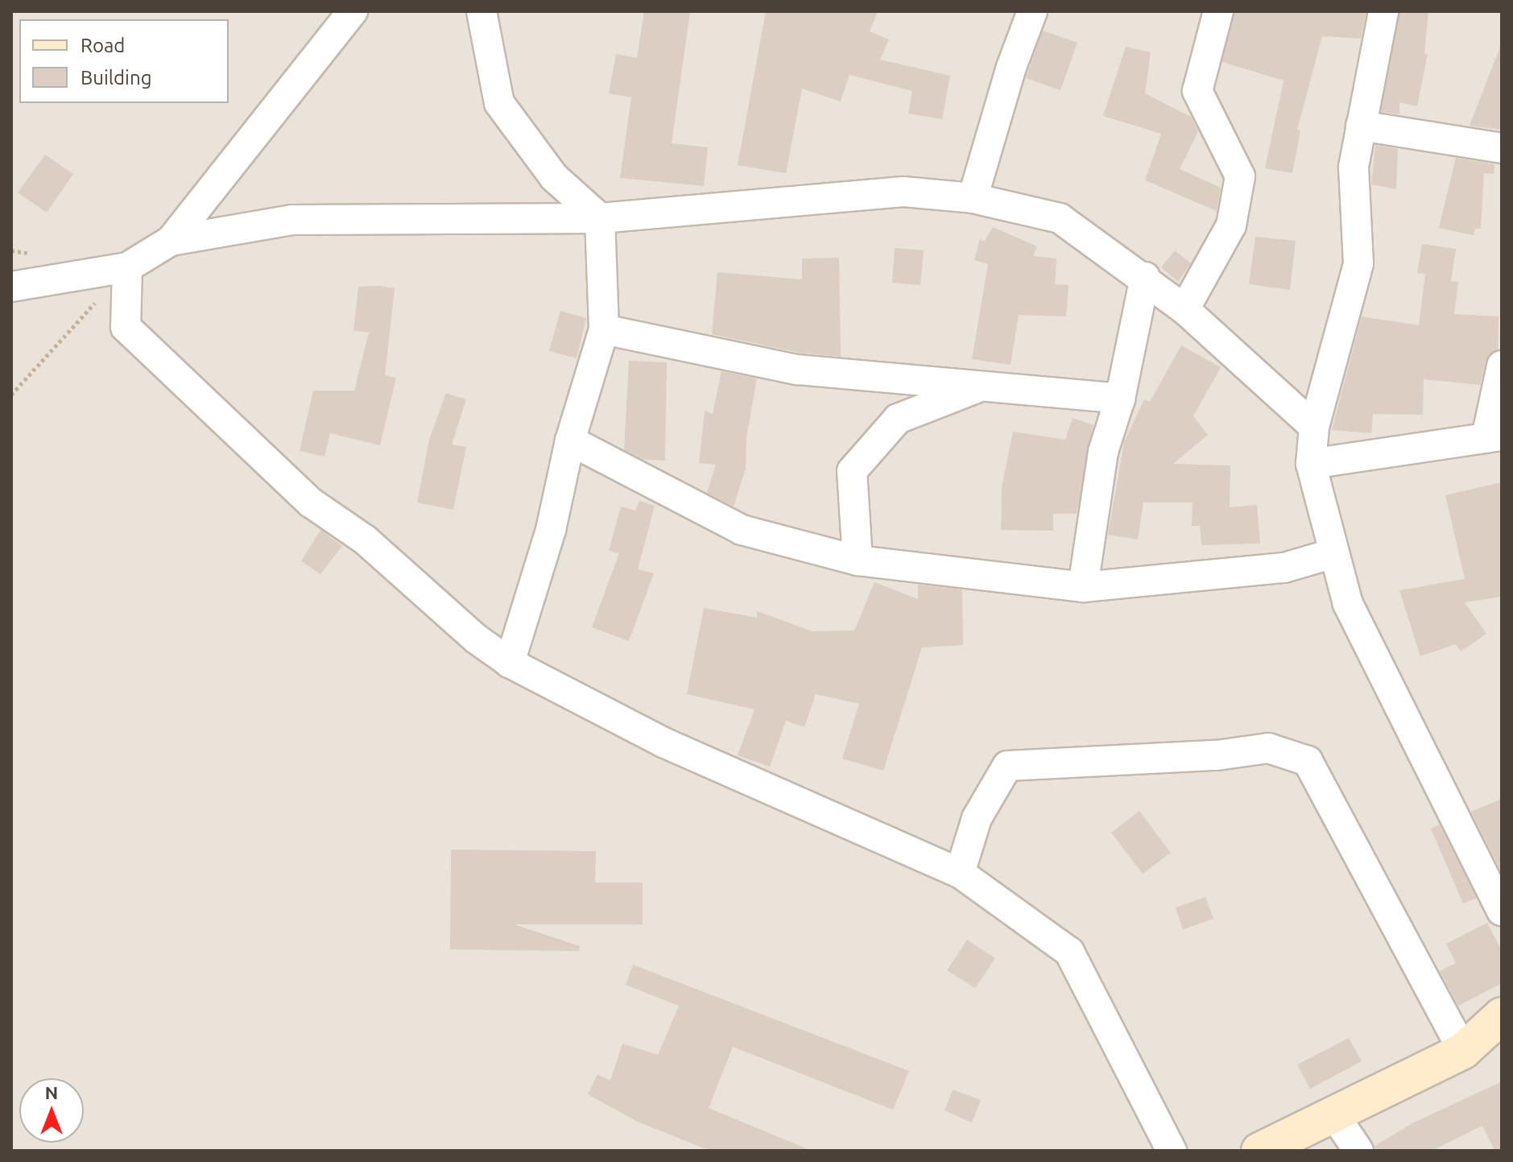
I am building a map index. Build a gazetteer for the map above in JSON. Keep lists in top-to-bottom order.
{
  "legend": ["Road", "Building"],
  "north": "top"
}
